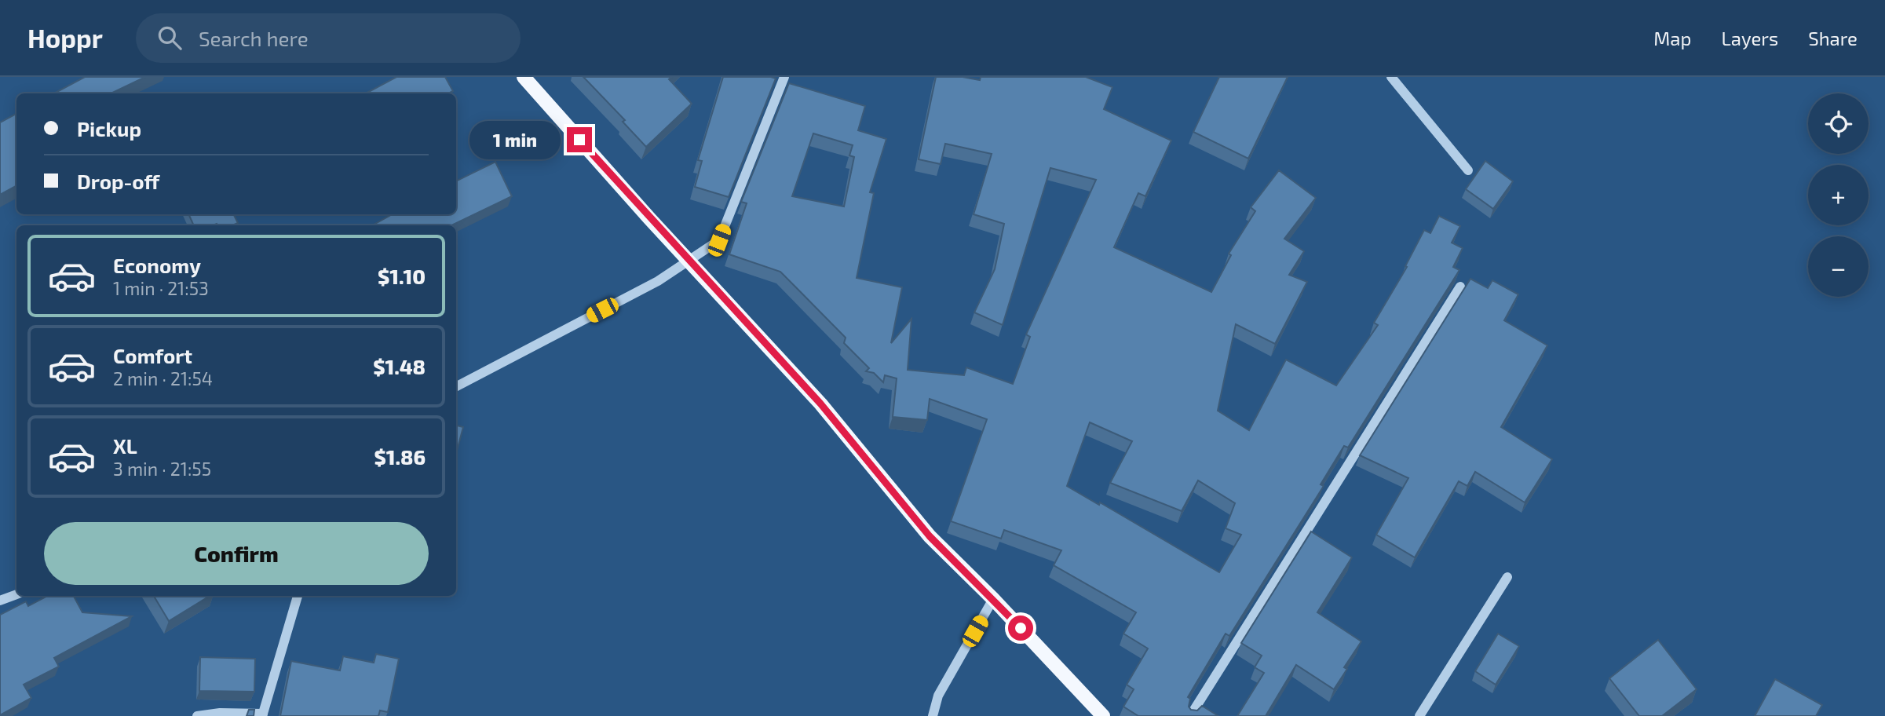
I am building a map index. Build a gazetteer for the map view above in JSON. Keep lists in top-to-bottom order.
{
  "page": {
    "header": "Hoppr",
    "search": "Search here",
    "nav": ["Map", "Layers", "Share"],
    "map_buttons": ["+", "−"],
    "banner": ["Pickup", "Drop-off"],
    "bubble": "1 min",
    "list": [
      {
        "name": "Economy",
        "note": "1 min · 21:53",
        "value": "$1.10"
      },
      {
        "name": "Comfort",
        "note": "2 min · 21:54",
        "value": "$1.48"
      },
      {
        "name": "XL",
        "note": "3 min · 21:55",
        "value": "$1.86"
      }
    ],
    "buttons": "Confirm"
  }
}
